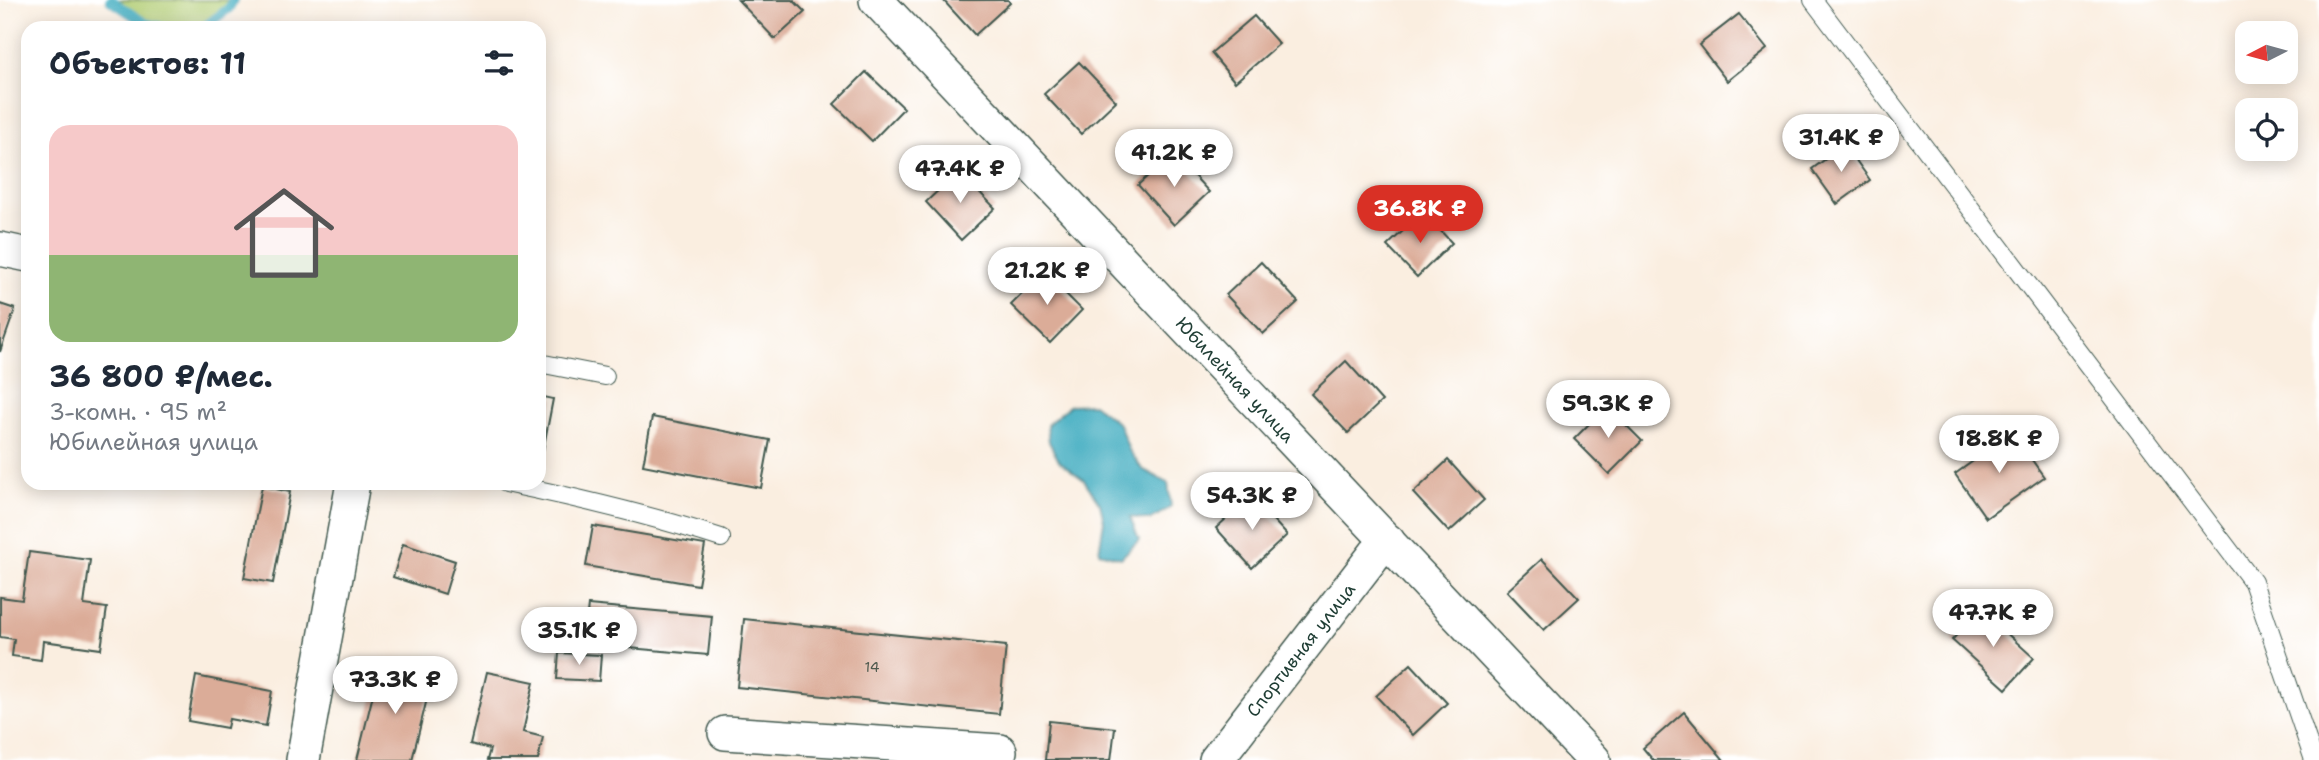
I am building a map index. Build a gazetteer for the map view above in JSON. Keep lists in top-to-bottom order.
{
  "streets": {
    "street": ["Юбилейная улица", "Спортивная улица"]
  },
  "crossings": [
    ["Юбилейная улица", "Спортивная улица"]
  ],
  "house_numbers": ["14"],
  "north": "left",
  "page": {
    "heading": "Объектов: 11",
    "list": [
      {
        "name": "36 800 ₽/мес.",
        "note": "3-комн. · 95 m² · Юбилейная улица"
      }
    ],
    "price": [
      "31.4K ₽",
      "41.2K ₽",
      "47.4K ₽",
      "36.8K ₽",
      "21.2K ₽",
      "59.3K ₽",
      "18.8K ₽",
      "54.3K ₽",
      "47.7K ₽",
      "35.1K ₽",
      "73.3K ₽"
    ]
  }
}
